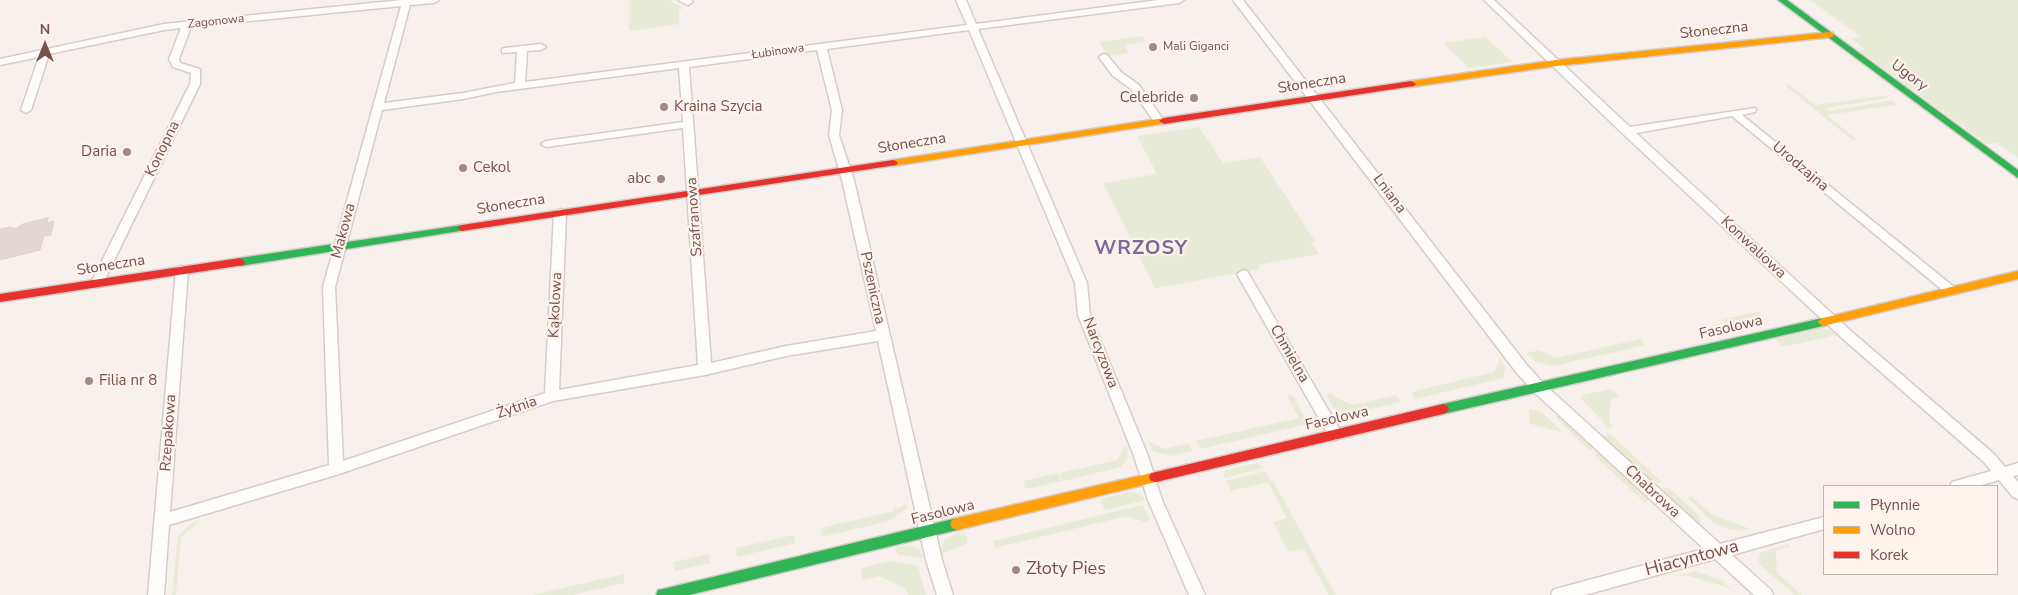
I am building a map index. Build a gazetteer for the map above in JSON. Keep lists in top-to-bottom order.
{
  "streets": {
    "street": [
      "Zagonowa",
      "Słoneczna",
      "Łubinowa",
      "Ugory",
      "Konopna",
      "Urodzajna",
      "Lniana",
      "Szafranowa",
      "Makowa",
      "Konwaliowa",
      "Pszeniczna",
      "Kąkolowa",
      "Fasolowa",
      "Narcyzowa",
      "Chmielna",
      "Żytnia",
      "Rzepakowa",
      "Chabrowa",
      "Hiacyntowa"
    ]
  },
  "crossings": [
    ["Zagonowa", "Konopna"],
    ["Zagonowa", "Makowa"],
    ["Słoneczna", "Ugory"],
    ["Słoneczna", "Konopna"],
    ["Słoneczna", "Lniana"],
    ["Słoneczna", "Szafranowa"],
    ["Słoneczna", "Makowa"],
    ["Słoneczna", "Konwaliowa"],
    ["Słoneczna", "Pszeniczna"],
    ["Słoneczna", "Kąkolowa"],
    ["Słoneczna", "Narcyzowa"],
    ["Słoneczna", "Rzepakowa"],
    ["Łubinowa", "Szafranowa"],
    ["Łubinowa", "Makowa"],
    ["Łubinowa", "Pszeniczna"],
    ["Łubinowa", "Narcyzowa"],
    ["Urodzajna", "Fasolowa"],
    ["Lniana", "Fasolowa"],
    ["Lniana", "Chabrowa"],
    ["Szafranowa", "Żytnia"],
    ["Makowa", "Żytnia"],
    ["Konwaliowa", "Fasolowa"],
    ["Pszeniczna", "Fasolowa"],
    ["Pszeniczna", "Żytnia"],
    ["Kąkolowa", "Żytnia"],
    ["Fasolowa", "Narcyzowa"],
    ["Fasolowa", "Chmielna"],
    ["Fasolowa", "Chabrowa"],
    ["Żytnia", "Rzepakowa"],
    ["Chabrowa", "Hiacyntowa"]
  ],
  "districts": ["WRZOSY"],
  "places": [
    "Mali Giganci",
    "Celebride",
    "Kraina Szycia",
    "Daria",
    "Cekol",
    "abc",
    "Filia nr 8",
    "Złoty Pies"
  ],
  "legend": ["Płynnie", "Wolno", "Korek"],
  "north": "top"
}
